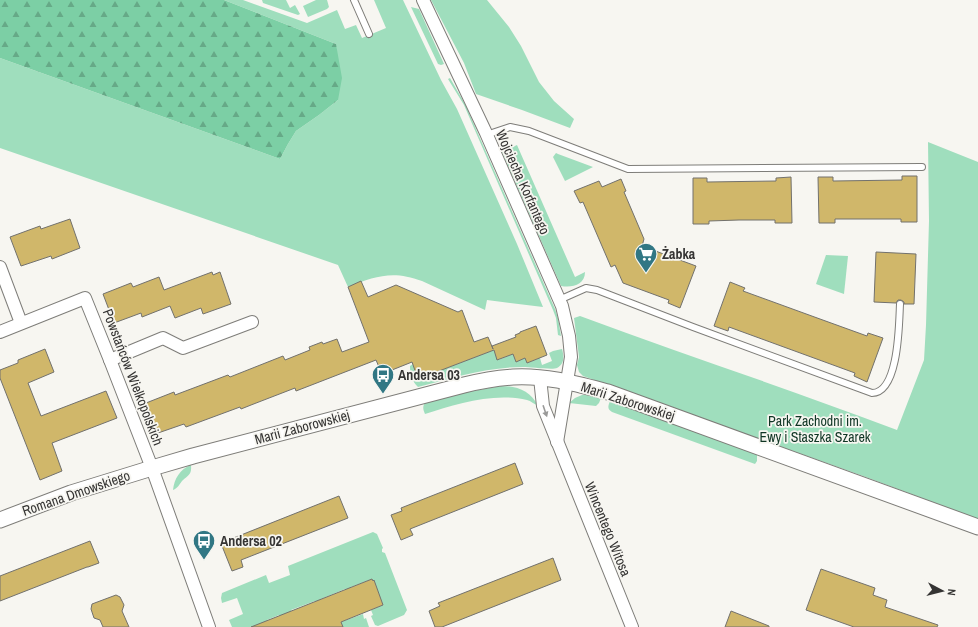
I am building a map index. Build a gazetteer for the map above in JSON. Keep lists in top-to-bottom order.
{
  "streets": {
    "street": [
      "Wojciecha Korfantego",
      "Powstańców Wielkopolskich",
      "Marii Zaborowskiej",
      "Romana Dmowskiego",
      "Wincentego Witosa"
    ]
  },
  "crossings": [
    ["Wojciecha Korfantego", "Marii Zaborowskiej"],
    ["Powstańców Wielkopolskich", "Marii Zaborowskiej"],
    ["Powstańców Wielkopolskich", "Romana Dmowskiego"],
    ["Marii Zaborowskiej", "Romana Dmowskiego"],
    ["Marii Zaborowskiej", "Wincentego Witosa"]
  ],
  "parks": ["Park Zachodni im. Ewy i Staszka Szarek"],
  "places": {
    "supermarket": ["Żabka"],
    "bus stop": ["Andersa 03", "Andersa 02"]
  },
  "north": "right"
}
